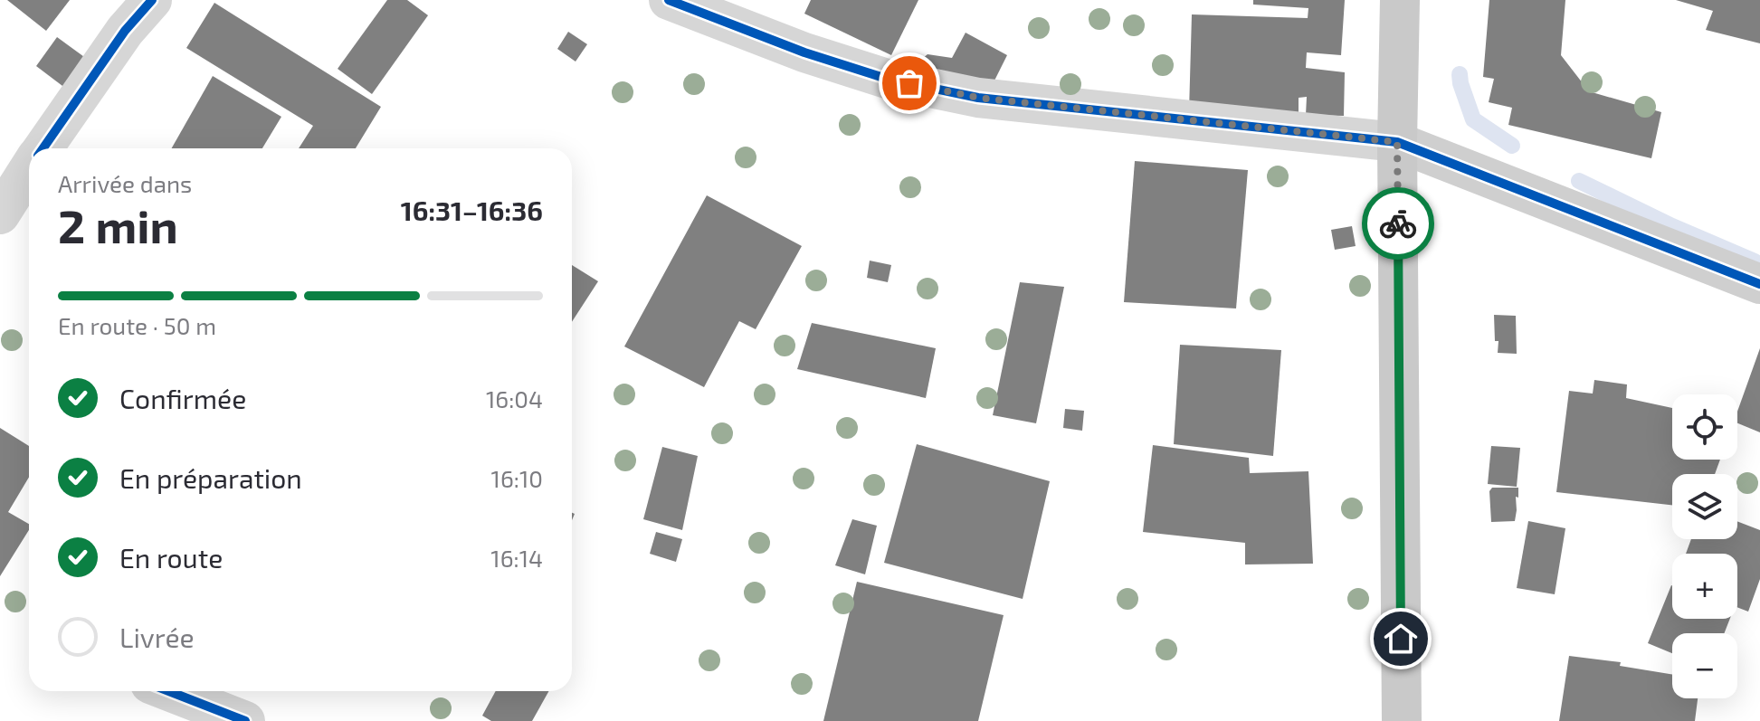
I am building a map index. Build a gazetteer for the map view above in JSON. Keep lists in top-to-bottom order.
{
  "page": {
    "heading": ["2 min", "Arrivée dans", "16:31–16:36"],
    "bar": "En route · 50 m",
    "list": [
      ["Confirmée", "16:04"],
      ["En préparation", "16:10"],
      ["En route", "16:14"],
      "Livrée"
    ],
    "map_buttons": ["+", "−"]
  }
}
